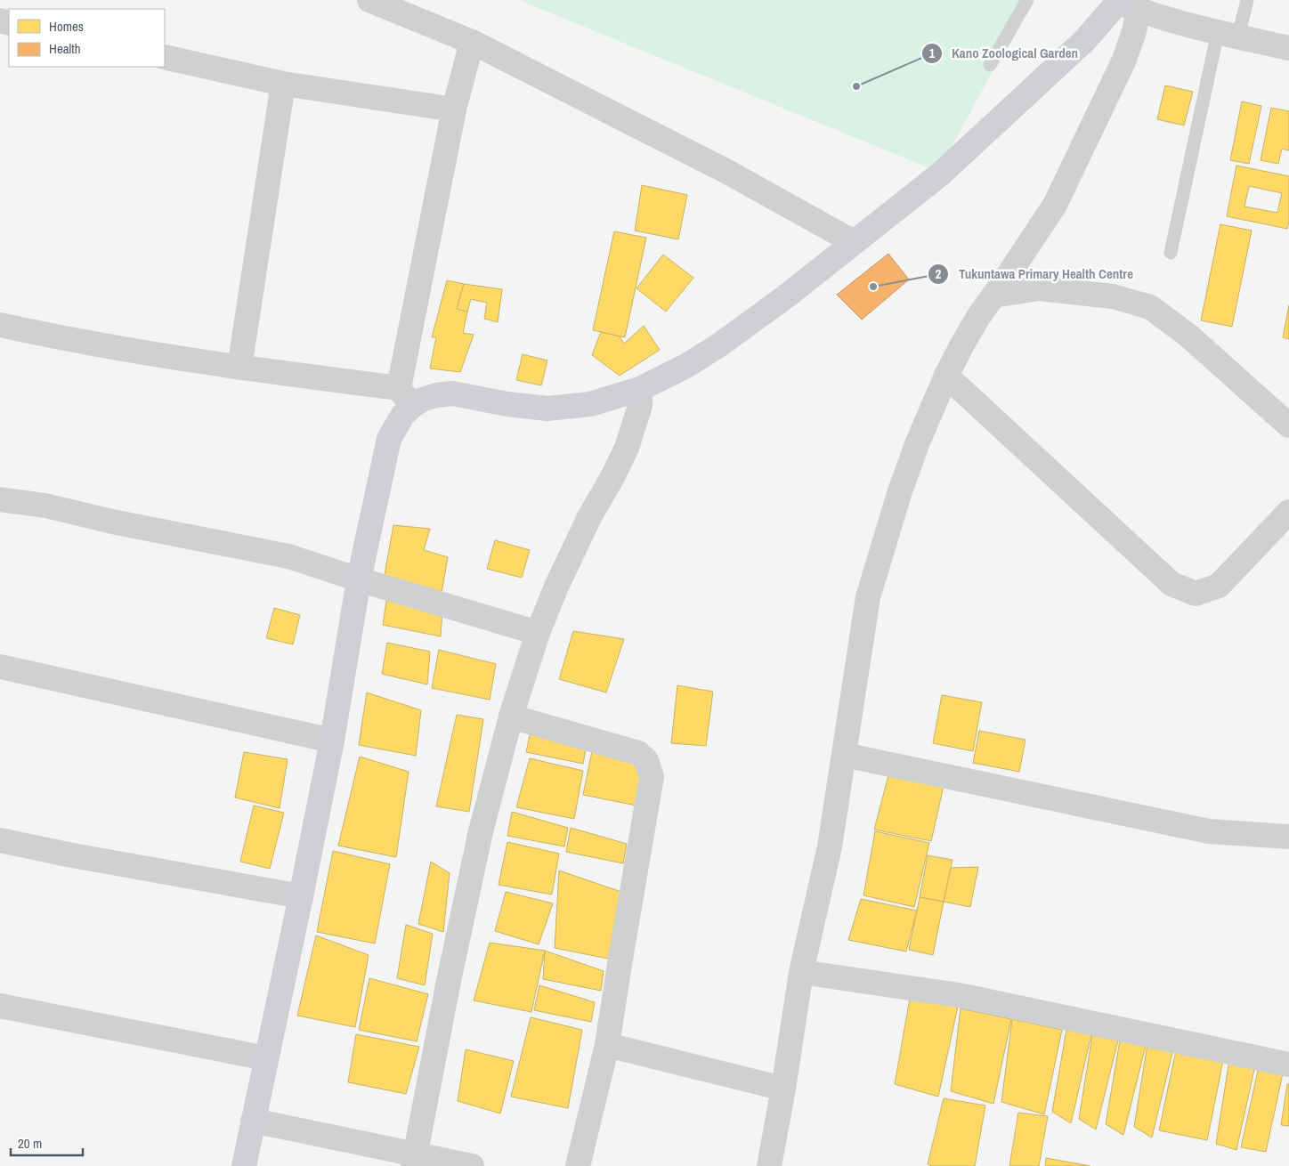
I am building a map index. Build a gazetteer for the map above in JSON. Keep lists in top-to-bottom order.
{
  "places": ["Kano Zoological Garden", "Tukuntawa Primary Health Centre"],
  "legend": ["Homes", "Health"],
  "scale_bar": "20 m"
}
